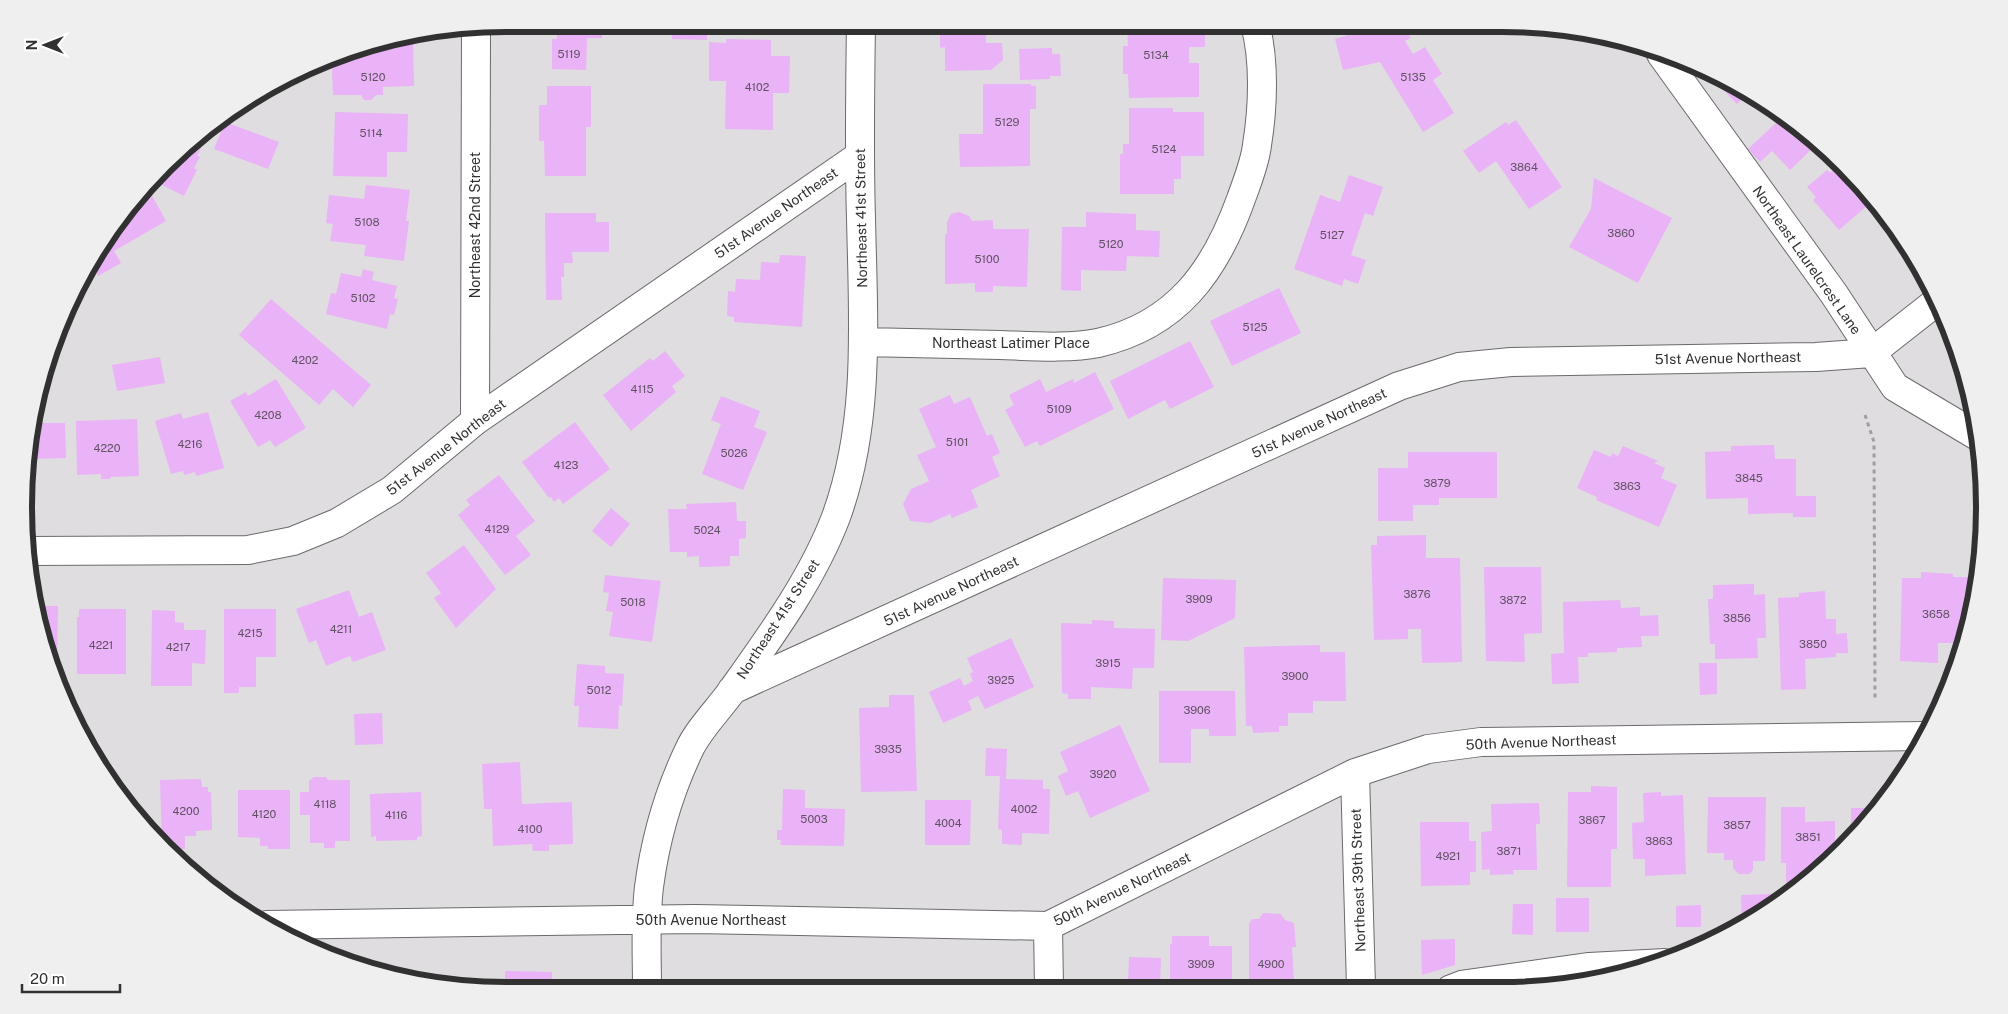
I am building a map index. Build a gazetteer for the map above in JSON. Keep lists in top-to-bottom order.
{
  "streets": {
    "street": [
      "51st Avenue Northeast",
      "Northeast 41st Street",
      "Northeast 42nd Street",
      "Northeast Laurelcrest Lane",
      "Northeast Latimer Place",
      "50th Avenue Northeast",
      "Northeast 39th Street"
    ]
  },
  "crossings": [
    ["51st Avenue Northeast", "Northeast 41st Street"],
    ["51st Avenue Northeast", "Northeast 42nd Street"],
    ["51st Avenue Northeast", "Northeast Laurelcrest Lane"],
    ["Northeast 41st Street", "Northeast Latimer Place"],
    ["Northeast 41st Street", "50th Avenue Northeast"],
    ["50th Avenue Northeast", "Northeast 39th Street"]
  ],
  "house_numbers": [
    "5119",
    "5134",
    "5120",
    "5135",
    "4102",
    "5129",
    "5114",
    "5124",
    "3864",
    "5108",
    "3860",
    "5127",
    "5120",
    "5100",
    "5102",
    "5125",
    "4202",
    "4115",
    "5109",
    "4208",
    "5101",
    "4216",
    "4220",
    "5026",
    "4123",
    "3845",
    "3879",
    "3863",
    "4129",
    "5024",
    "3876",
    "3909",
    "3872",
    "5018",
    "3658",
    "3856",
    "4211",
    "4215",
    "3850",
    "4221",
    "4217",
    "3915",
    "3900",
    "3925",
    "5012",
    "3906",
    "3935",
    "3920",
    "4118",
    "4002",
    "4200",
    "4120",
    "4116",
    "5003",
    "3867",
    "4004",
    "3857",
    "4100",
    "3851",
    "3863",
    "3871",
    "4921",
    "3909",
    "4900"
  ],
  "scale_bar": "20 m",
  "north": "left"
}
